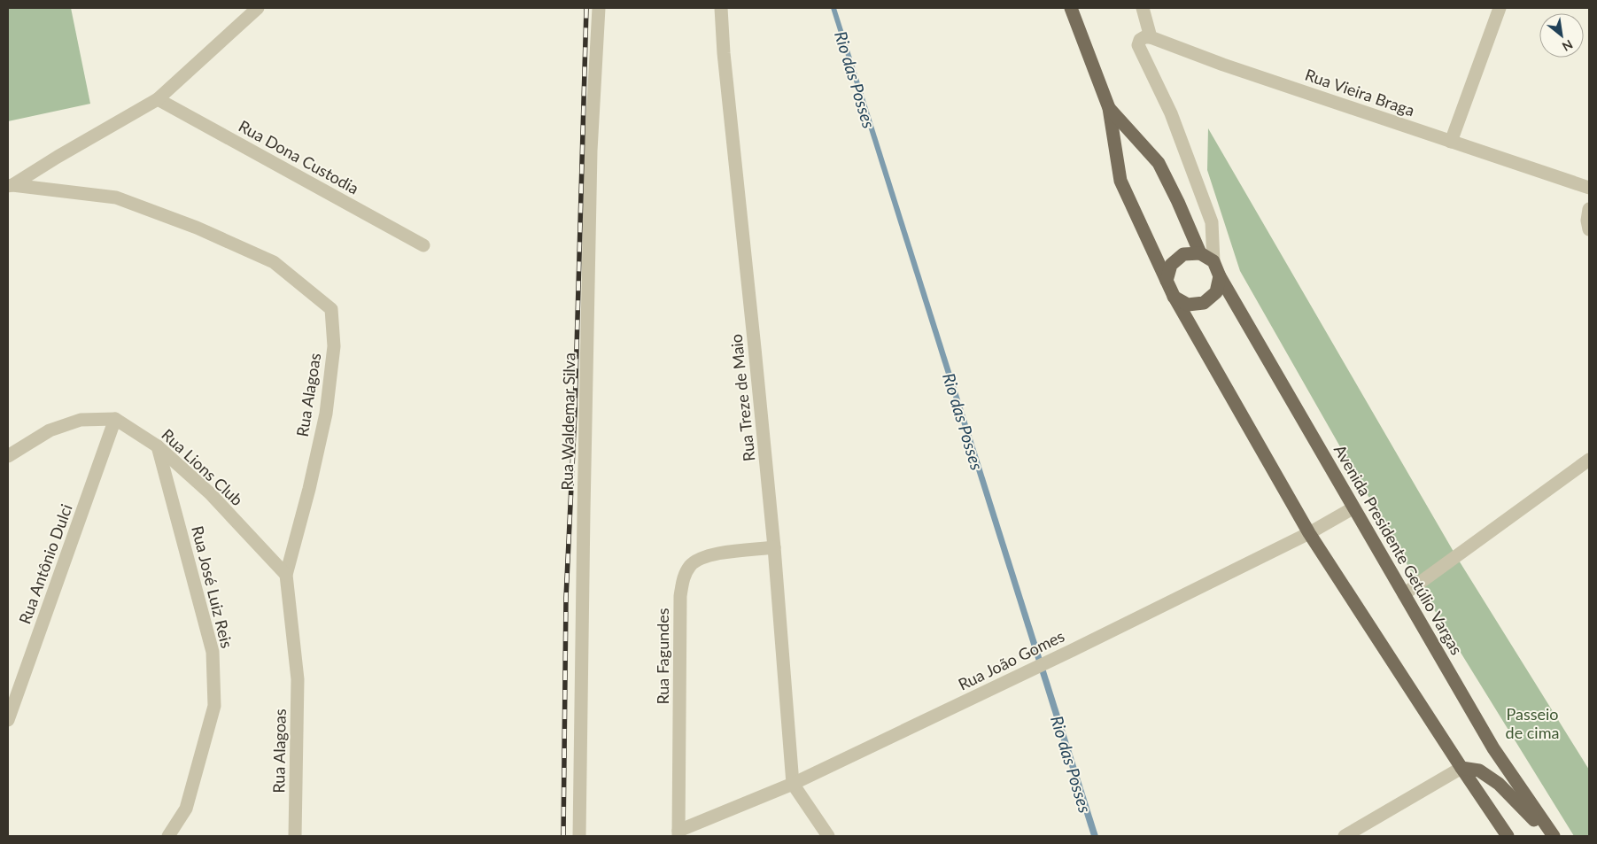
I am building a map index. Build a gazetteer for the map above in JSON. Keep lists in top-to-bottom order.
{
  "streets": {
    "main road": ["Avenida Presidente Getúlio Vargas"],
    "street": [
      "Rua Vieira Braga",
      "Rua Dona Custodia",
      "Rua Alagoas",
      "Rua Treze de Maio",
      "Rua Waldemar Silva",
      "Rua Lions Club",
      "Rua Antônio Dulci",
      "Rua José Luiz Reis",
      "Rua Fagundes",
      "Rua João Gomes"
    ]
  },
  "crossings": [
    ["Rua Alagoas", "Rua Lions Club"],
    ["Rua Treze de Maio", "Rua Fagundes"],
    ["Rua Treze de Maio", "Rua João Gomes"],
    ["Rua Lions Club", "Rua Antônio Dulci"],
    ["Rua Lions Club", "Rua José Luiz Reis"],
    ["Avenida Presidente Getúlio Vargas", "Rua João Gomes"],
    ["Rua Fagundes", "Rua João Gomes"]
  ],
  "water": ["Rio das Posses"],
  "parks": ["Passeio de cima"],
  "north": "bottom right"
}
